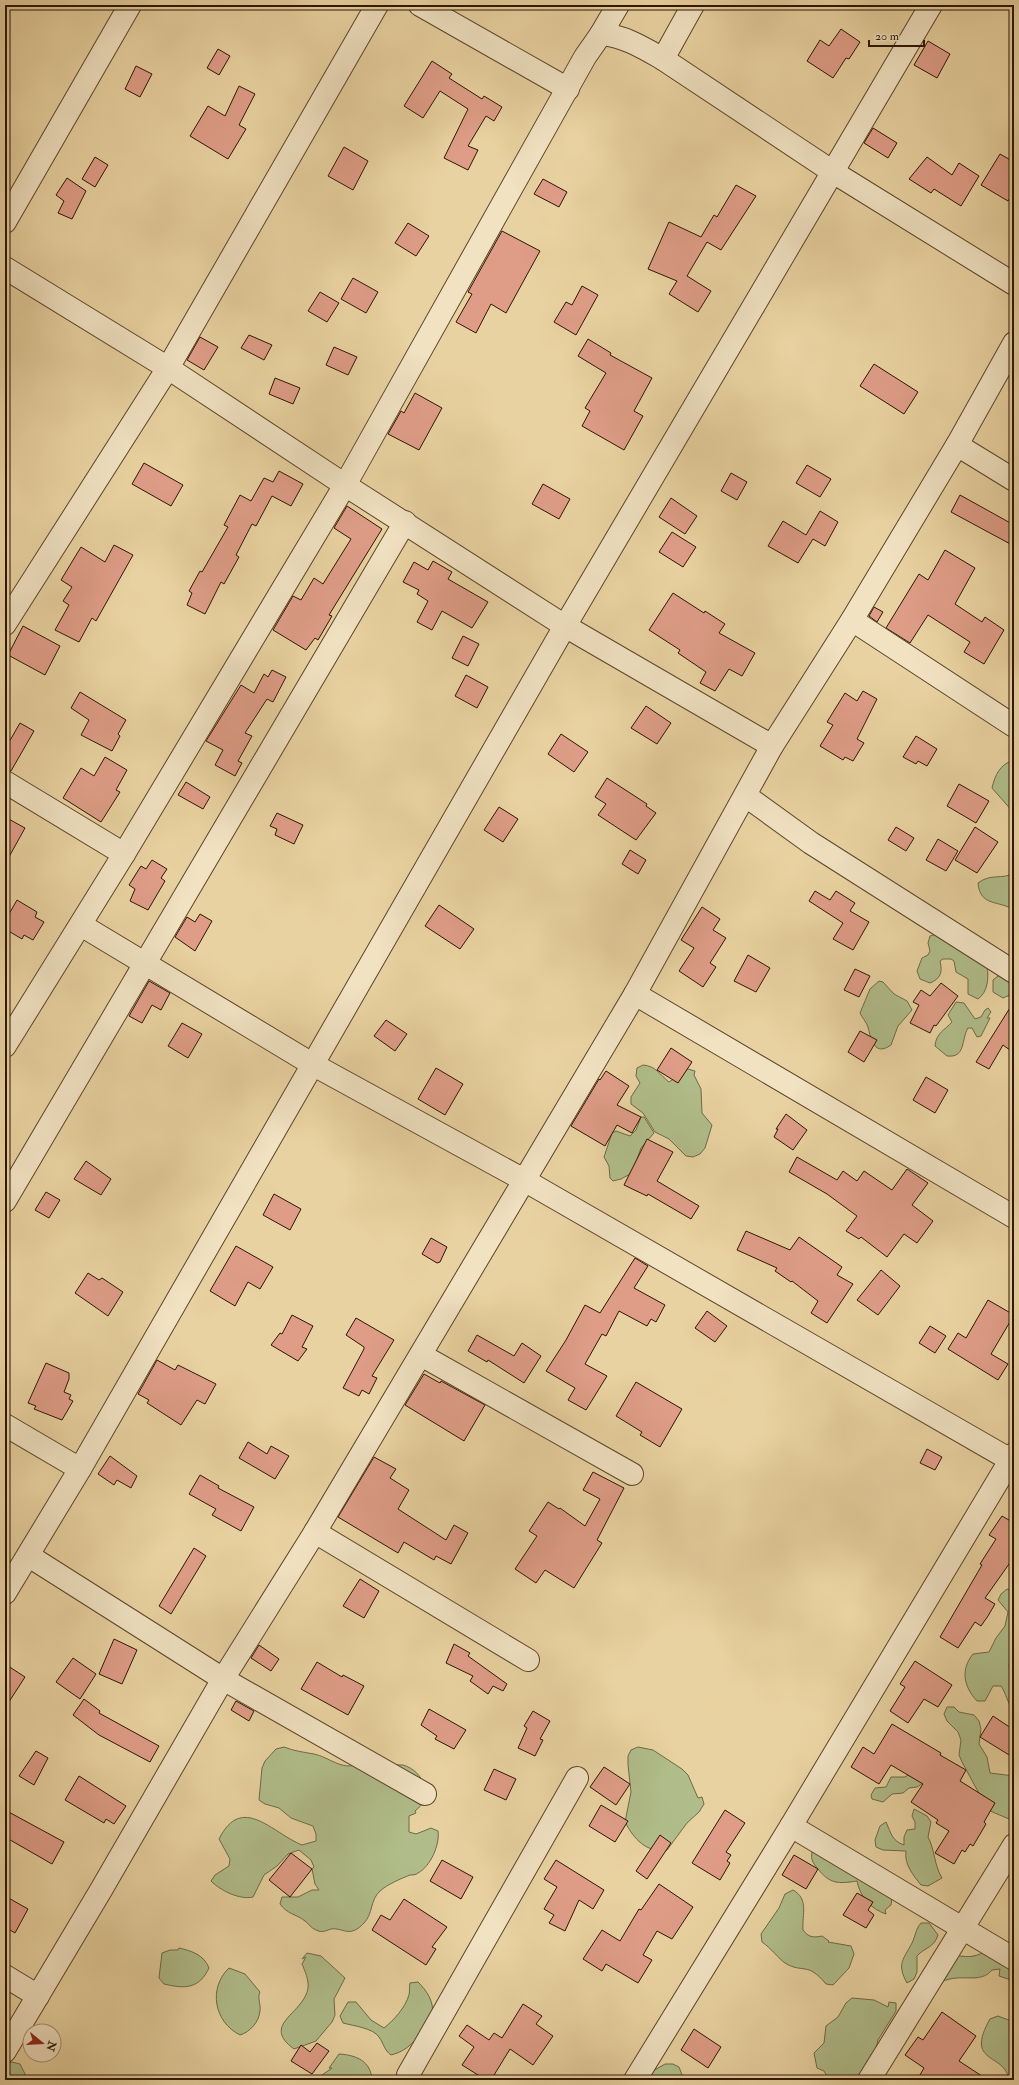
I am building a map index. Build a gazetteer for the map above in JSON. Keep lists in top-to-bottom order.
{
  "scale_bar": "20 m",
  "north": "right"
}
